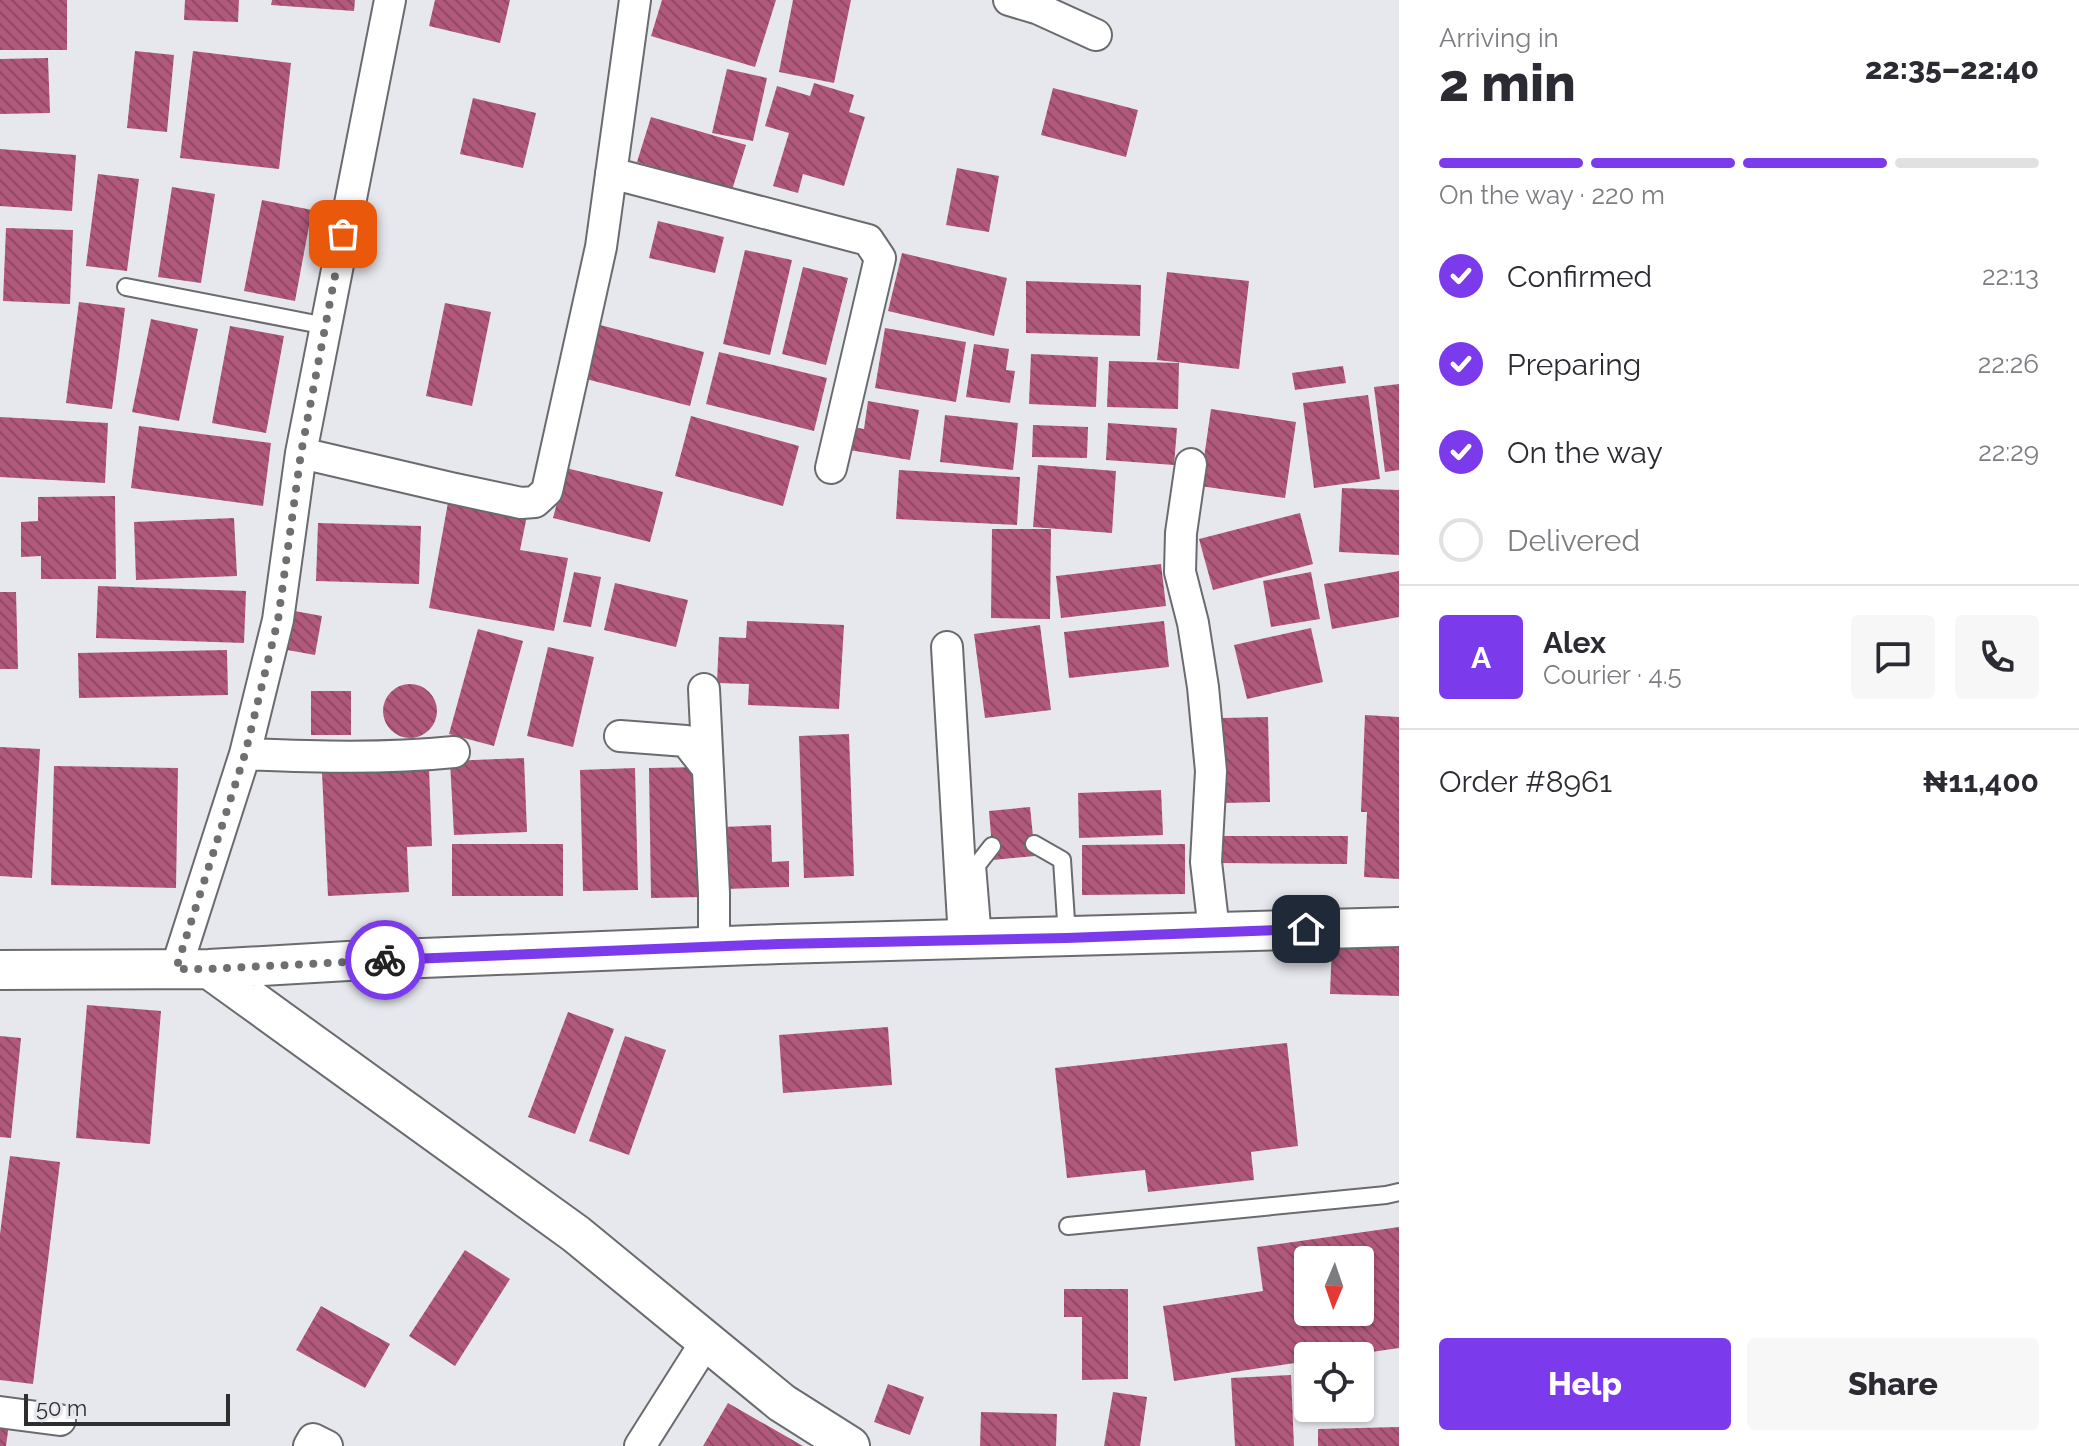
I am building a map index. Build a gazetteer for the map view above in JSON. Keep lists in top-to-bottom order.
{
  "scale_bar": "50 m",
  "north": "bottom",
  "page": {
    "heading": ["2 min", "Arriving in", "22:35–22:40"],
    "panel": [
      "Alex",
      "Courier · 4.5",
      "Order #8961",
      "₦11,400"
    ],
    "bar": "On the way · 220 m",
    "list": [
      ["Confirmed", "22:13"],
      ["Preparing", "22:26"],
      ["On the way", "22:29"],
      "Delivered"
    ],
    "round": "A",
    "buttons": ["Help", "Share"],
    "scale": "50 m"
  }
}
